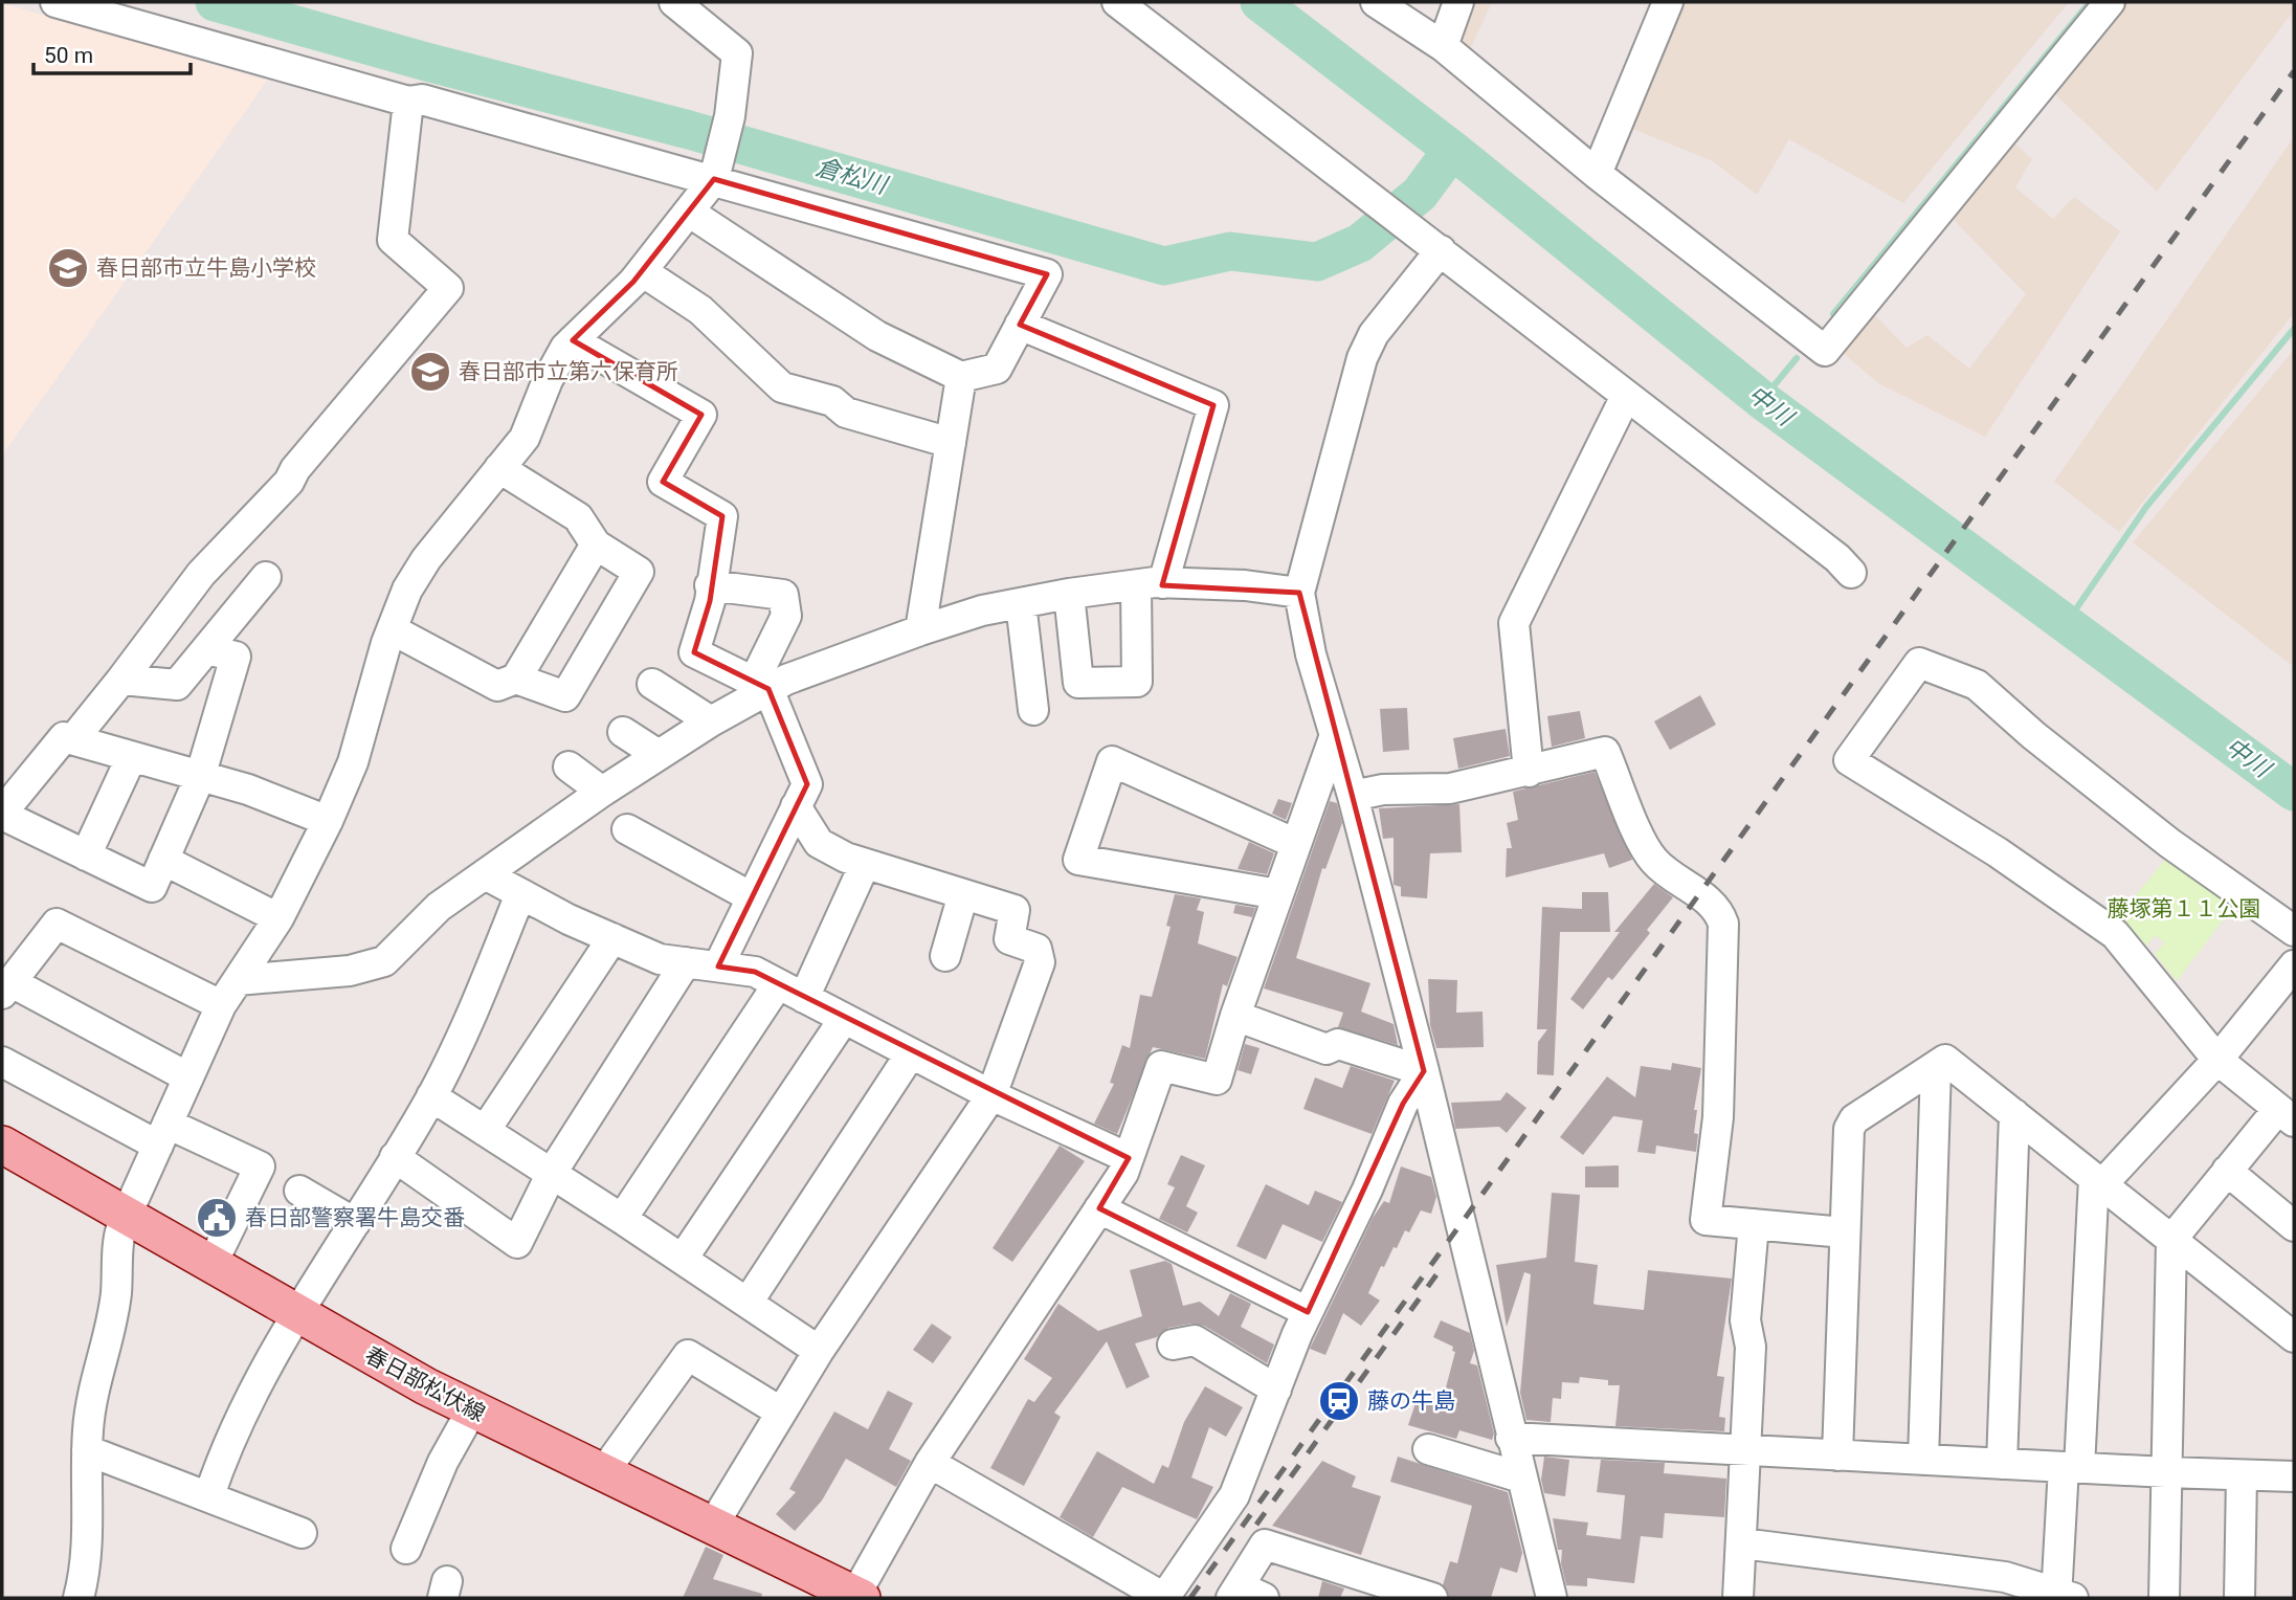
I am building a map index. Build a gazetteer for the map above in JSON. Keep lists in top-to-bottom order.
{
  "streets": {
    "main road": ["春日部松伏線"]
  },
  "water": ["倉松川", "中川"],
  "parks": ["藤塚第１１公園"],
  "places": {
    "school or university": ["春日部市立牛島小学校", "春日部市立第六保育所"],
    "public building": ["春日部警察署牛島交番"],
    "station": ["藤の牛島"]
  },
  "scale_bar": "50 m"
}
